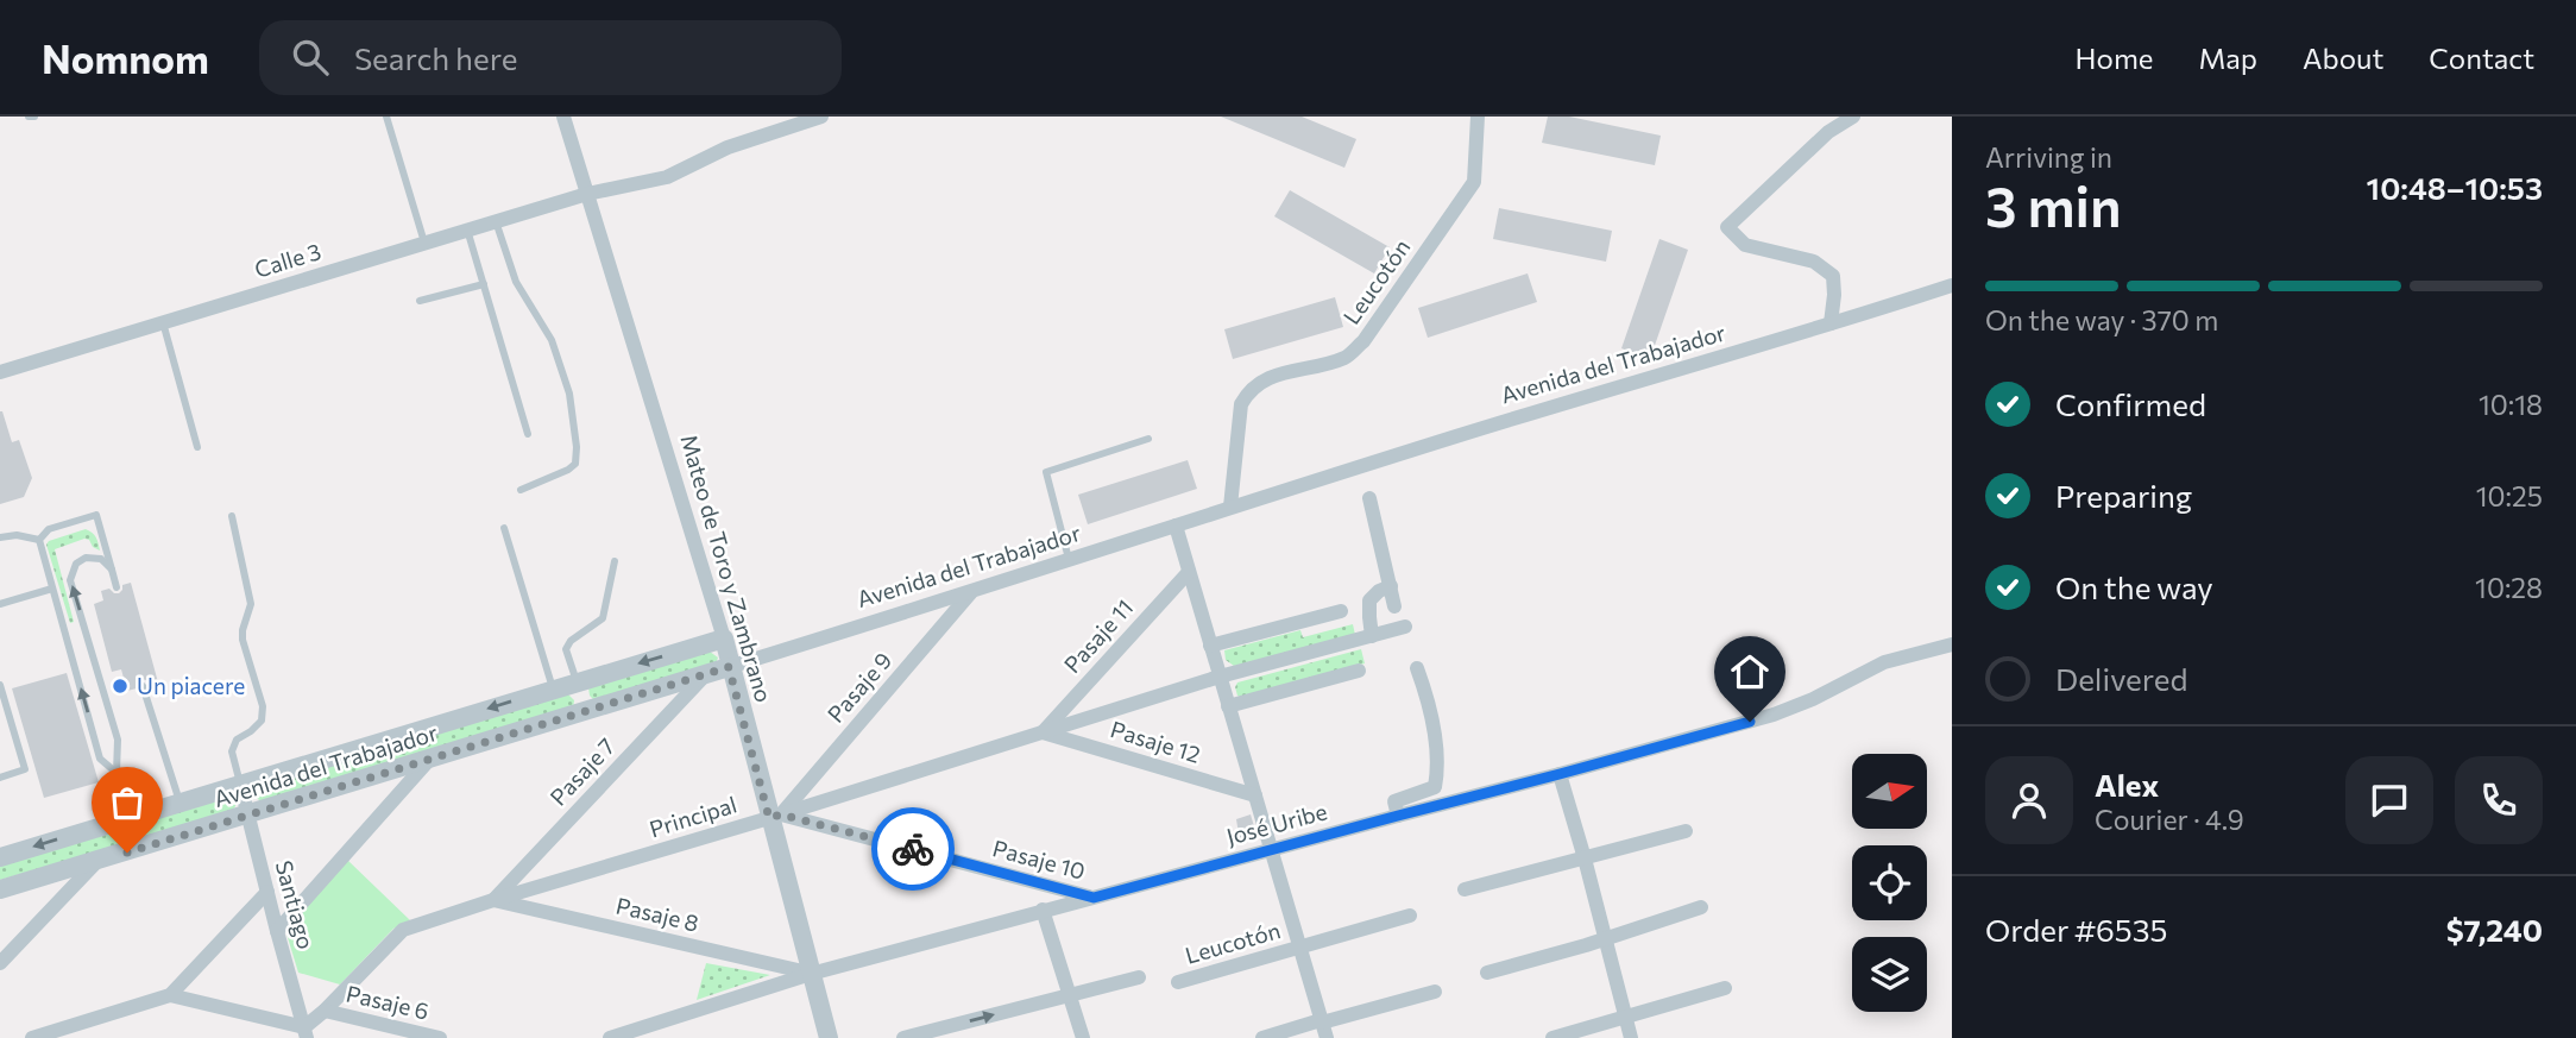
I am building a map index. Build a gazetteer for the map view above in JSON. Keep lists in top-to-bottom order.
{
  "streets": {
    "street": [
      "Calle 3",
      "Leucotón",
      "Avenida del Trabajador",
      "Mateo de Toro y Zambrano",
      "Pasaje 11",
      "Pasaje 9",
      "Pasaje 12",
      "Pasaje 7",
      "Principal",
      "José Uribe",
      "Pasaje 10",
      "Santiago",
      "Pasaje 8",
      "Pasaje 6"
    ]
  },
  "crossings": [
    ["Calle 3", "Mateo de Toro y Zambrano"],
    ["Leucotón", "Avenida del Trabajador"],
    ["Leucotón", "Pasaje 11"],
    ["Leucotón", "Pasaje 12"],
    ["Leucotón", "Principal"],
    ["Leucotón", "José Uribe"],
    ["Avenida del Trabajador", "Mateo de Toro y Zambrano"],
    ["Avenida del Trabajador", "Pasaje 9"],
    ["Avenida del Trabajador", "Pasaje 7"],
    ["Avenida del Trabajador", "Santiago"],
    ["Mateo de Toro y Zambrano", "Pasaje 9"],
    ["Mateo de Toro y Zambrano", "Principal"],
    ["Mateo de Toro y Zambrano", "José Uribe"],
    ["Mateo de Toro y Zambrano", "Pasaje 10"],
    ["Mateo de Toro y Zambrano", "Pasaje 8"],
    ["Pasaje 11", "Pasaje 12"],
    ["Pasaje 11", "Principal"],
    ["Pasaje 9", "Principal"],
    ["Pasaje 9", "Pasaje 10"],
    ["Pasaje 12", "Principal"],
    ["Pasaje 7", "Principal"],
    ["Pasaje 7", "Pasaje 8"],
    ["Principal", "Pasaje 10"],
    ["Principal", "Santiago"],
    ["Principal", "Pasaje 8"],
    ["Principal", "Pasaje 6"],
    ["José Uribe", "Pasaje 10"],
    ["José Uribe", "Pasaje 8"]
  ],
  "places": ["Un piacere"],
  "north": "right",
  "page": {
    "header": "Nomnom",
    "search": "Search here",
    "nav": [
      "Home",
      "Map",
      "About",
      "Contact"
    ],
    "heading": ["3 min", "Arriving in", "10:48–10:53"],
    "panel": [
      "Alex",
      "Courier · 4.9",
      "Order #6535",
      "$7,240"
    ],
    "bar": "On the way · 370 m",
    "list": [
      ["Confirmed", "10:18"],
      ["Preparing", "10:25"],
      ["On the way", "10:28"],
      "Delivered"
    ]
  }
}
